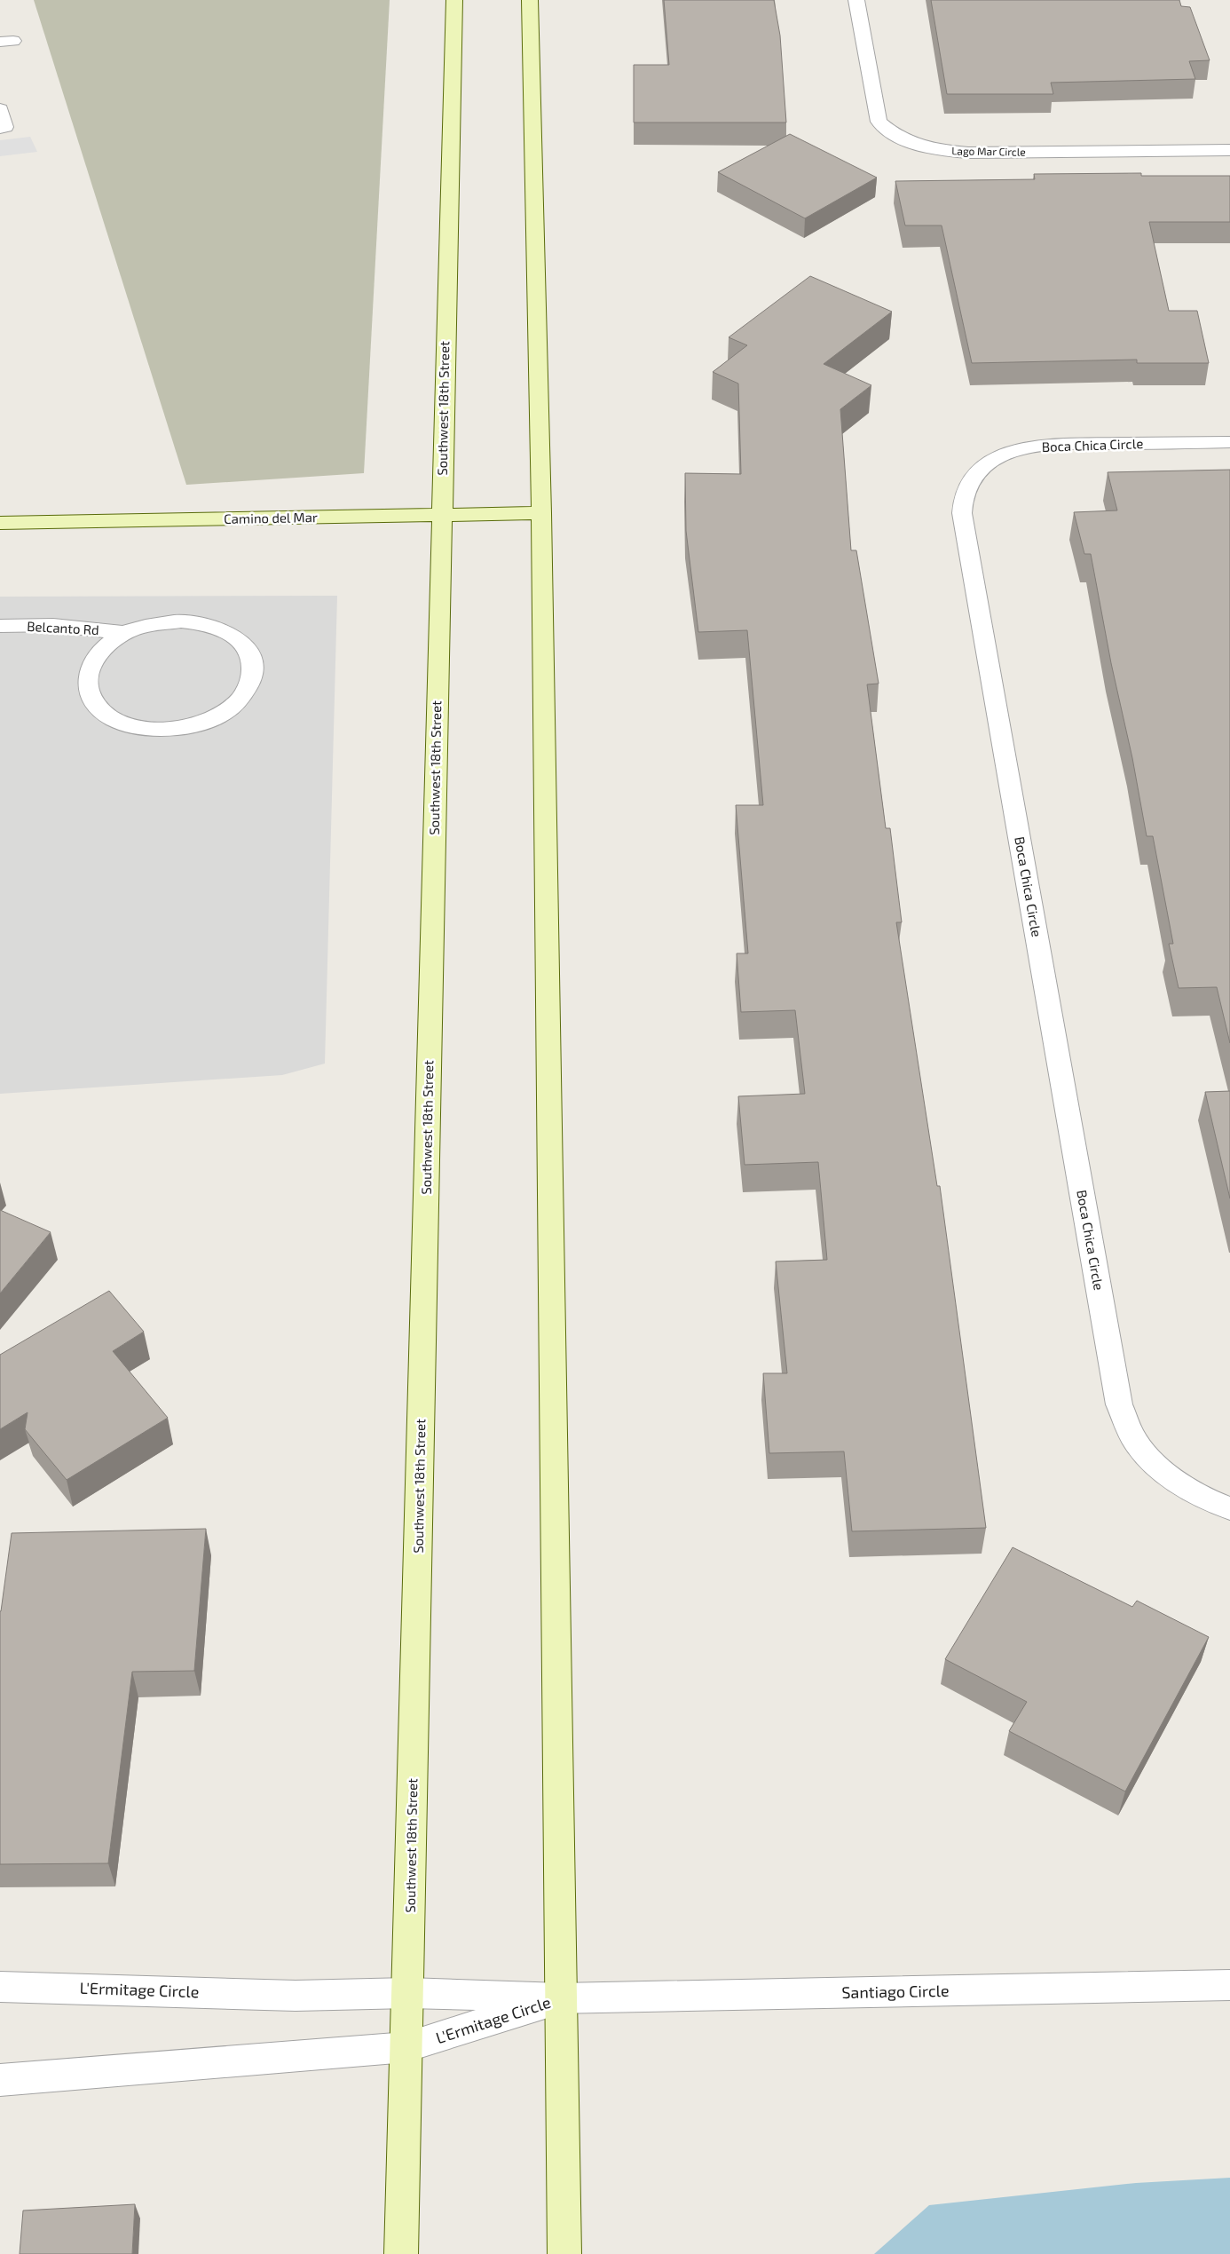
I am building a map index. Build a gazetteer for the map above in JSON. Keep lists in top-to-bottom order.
{
  "streets": {
    "main road": ["Southwest 18th Street", "Camino del Mar"],
    "street": [
      "Lago Mar Circle",
      "Boca Chica Circle",
      "Belcanto Rd",
      "L'Ermitage Circle",
      "Santiago Circle"
    ]
  },
  "crossings": [
    ["Southwest 18th Street", "Camino del Mar"],
    ["Southwest 18th Street", "L'Ermitage Circle"],
    ["L'Ermitage Circle", "Santiago Circle"]
  ]
}
